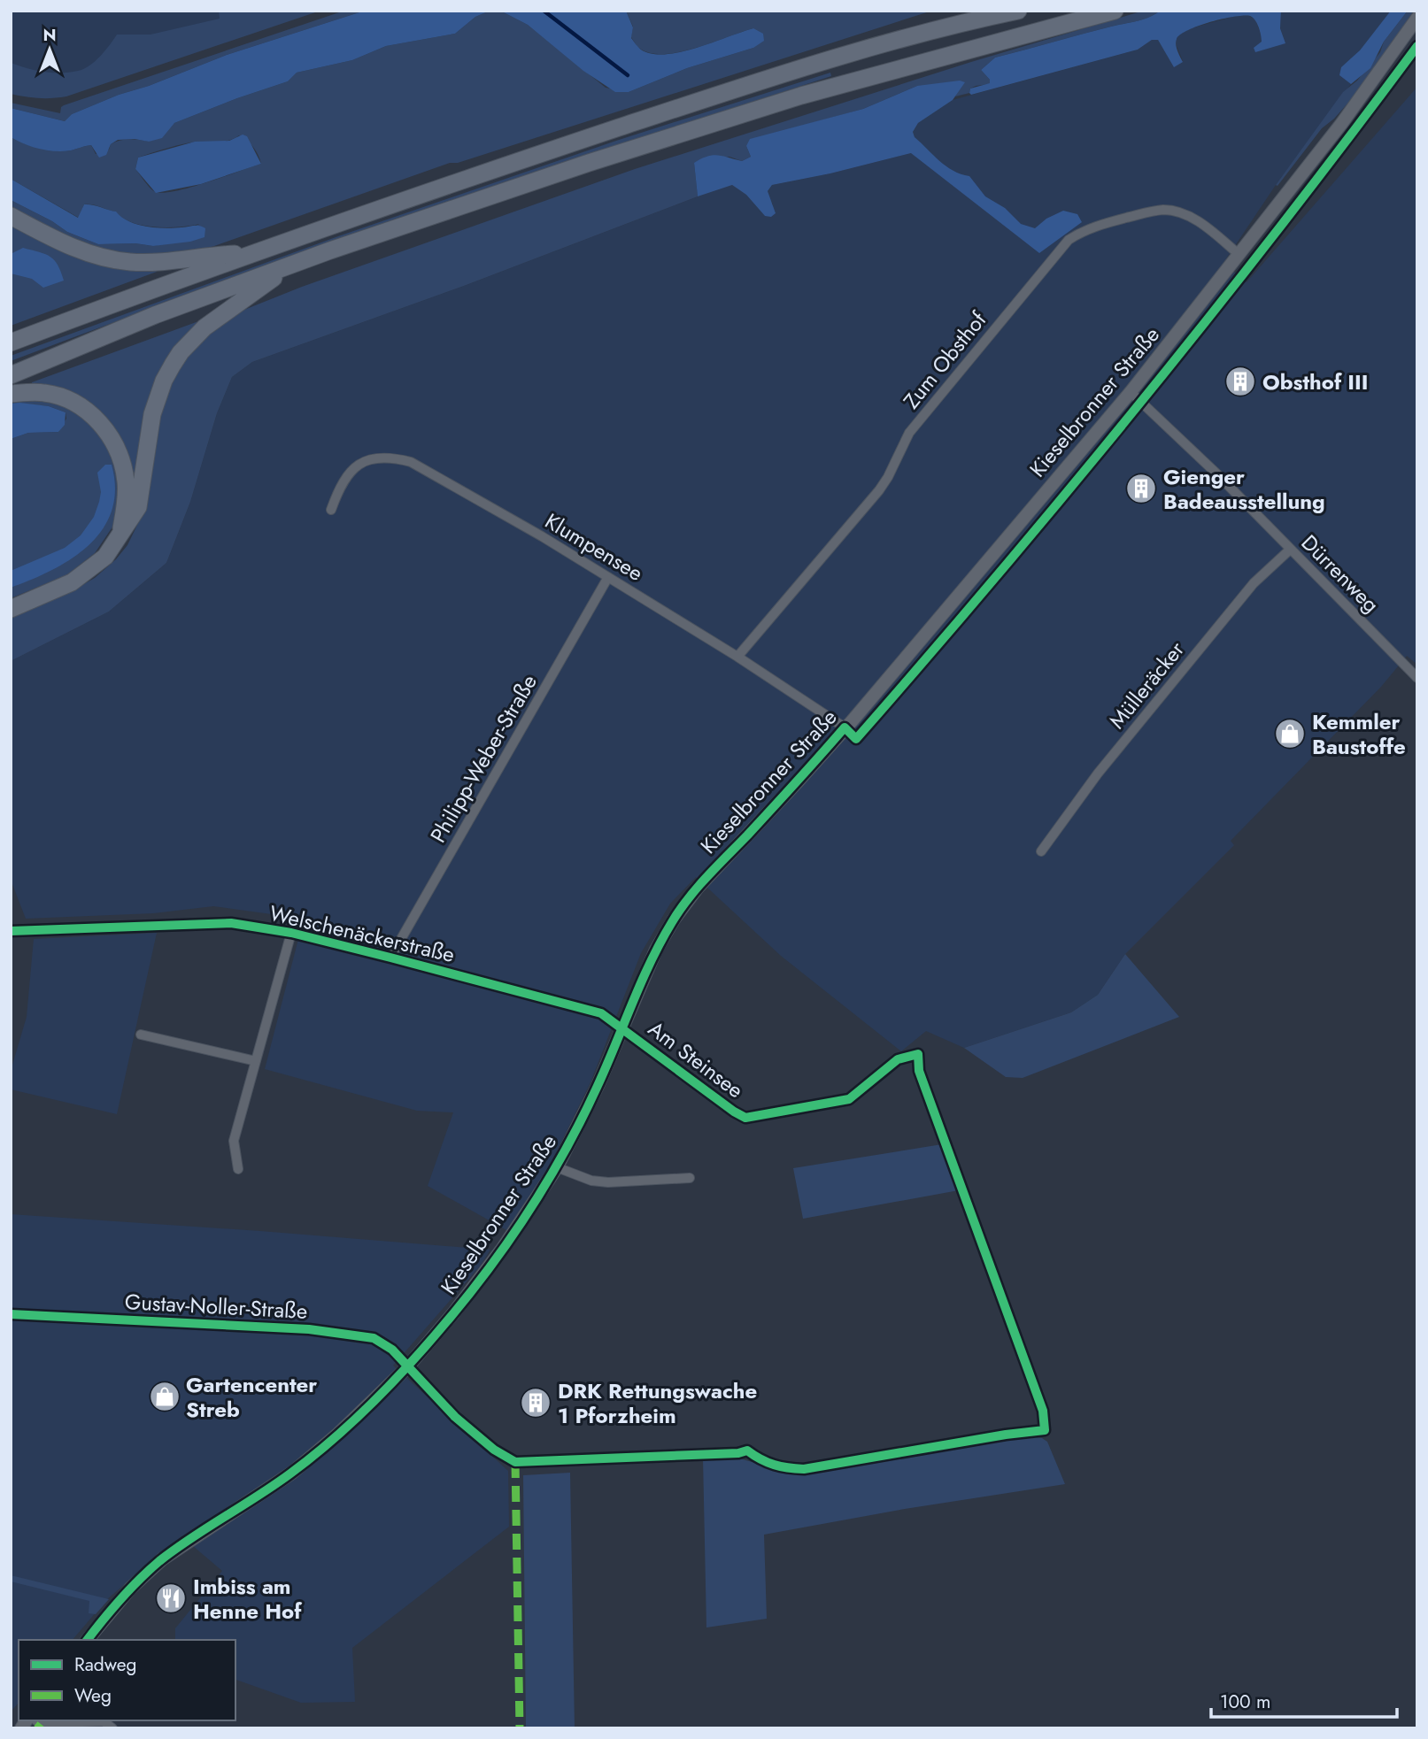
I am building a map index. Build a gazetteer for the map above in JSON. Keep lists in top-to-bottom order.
{
  "streets": {
    "street": [
      "Zum Obsthof",
      "Kieselbronner Straße",
      "Klumpensee",
      "Dürrenweg",
      "Mülleräcker",
      "Philipp-Weber-Straße",
      "Welschenäckerstraße",
      "Am Steinsee",
      "Gustav-Noller-Straße"
    ]
  },
  "crossings": [
    ["Zum Obsthof", "Kieselbronner Straße"],
    ["Zum Obsthof", "Klumpensee"],
    ["Kieselbronner Straße", "Klumpensee"],
    ["Kieselbronner Straße", "Dürrenweg"],
    ["Kieselbronner Straße", "Welschenäckerstraße"],
    ["Kieselbronner Straße", "Am Steinsee"],
    ["Kieselbronner Straße", "Gustav-Noller-Straße"],
    ["Klumpensee", "Philipp-Weber-Straße"],
    ["Dürrenweg", "Mülleräcker"],
    ["Philipp-Weber-Straße", "Welschenäckerstraße"],
    ["Welschenäckerstraße", "Am Steinsee"],
    ["Am Steinsee", "Gustav-Noller-Straße"]
  ],
  "places": {
    "building": ["Obsthof III", "Gienger Badeausstellung", "DRK Rettungswache 1 Pforzheim"],
    "shop": ["Kemmler Baustoffe", "Gartencenter Streb"],
    "restaurant": ["Imbiss am Henne Hof"]
  },
  "legend": ["Radweg", "Weg"],
  "scale_bar": "100 m",
  "north": "top"
}
